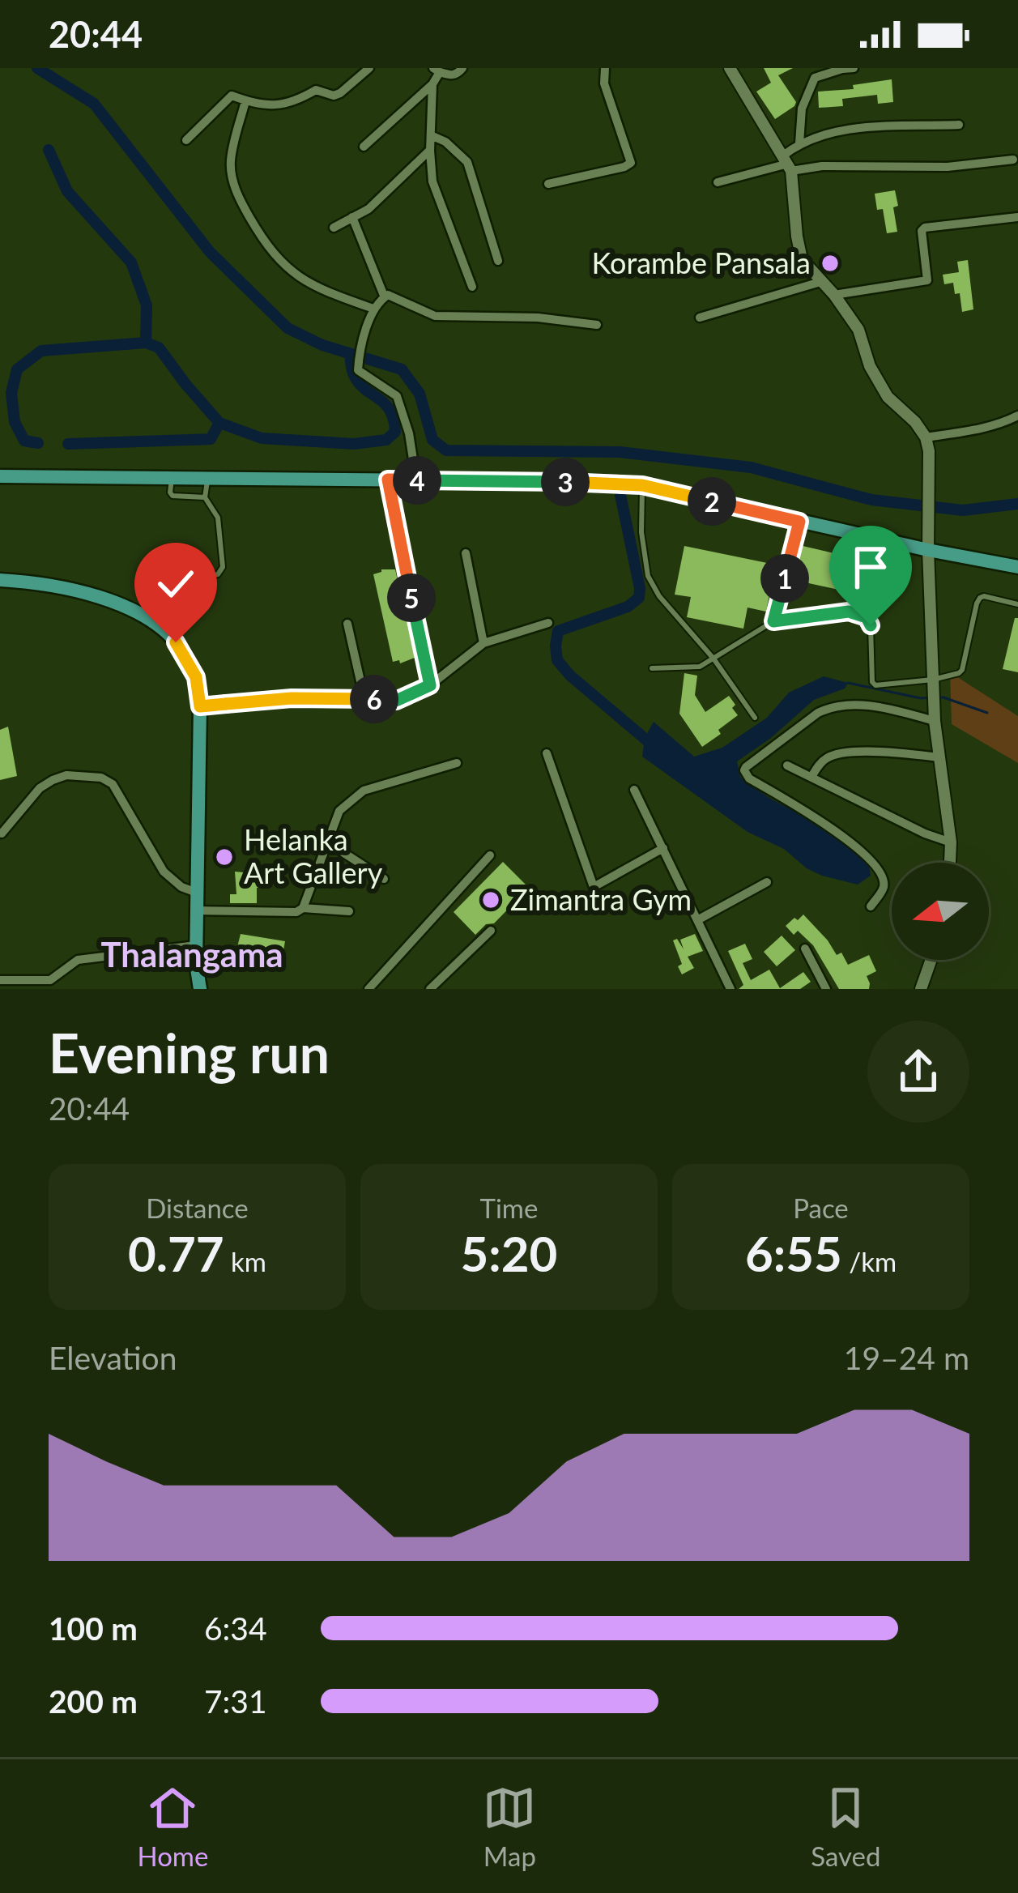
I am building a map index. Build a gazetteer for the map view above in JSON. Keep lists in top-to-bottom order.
{
  "districts": ["Thalangama"],
  "places": ["Korambe Pansala", "Helanka Art Gallery", "Zimantra Gym"],
  "north": "left",
  "page": {
    "status": "20:44",
    "pins": [
      "4",
      "3",
      "2",
      "1",
      "5",
      "6"
    ],
    "heading": ["Evening run", "20:44"],
    "stats": [
      ["Distance", "0.77 km"],
      ["Time", "5:20"],
      ["Pace", "6:55 /km"]
    ],
    "chart": ["Elevation", "19–24 m"],
    "list": [
      {
        "name": "100 m",
        "note": "6:34"
      },
      {
        "name": "200 m",
        "note": "7:31"
      }
    ],
    "tabs": ["Home", "Map", "Saved"]
  }
}
